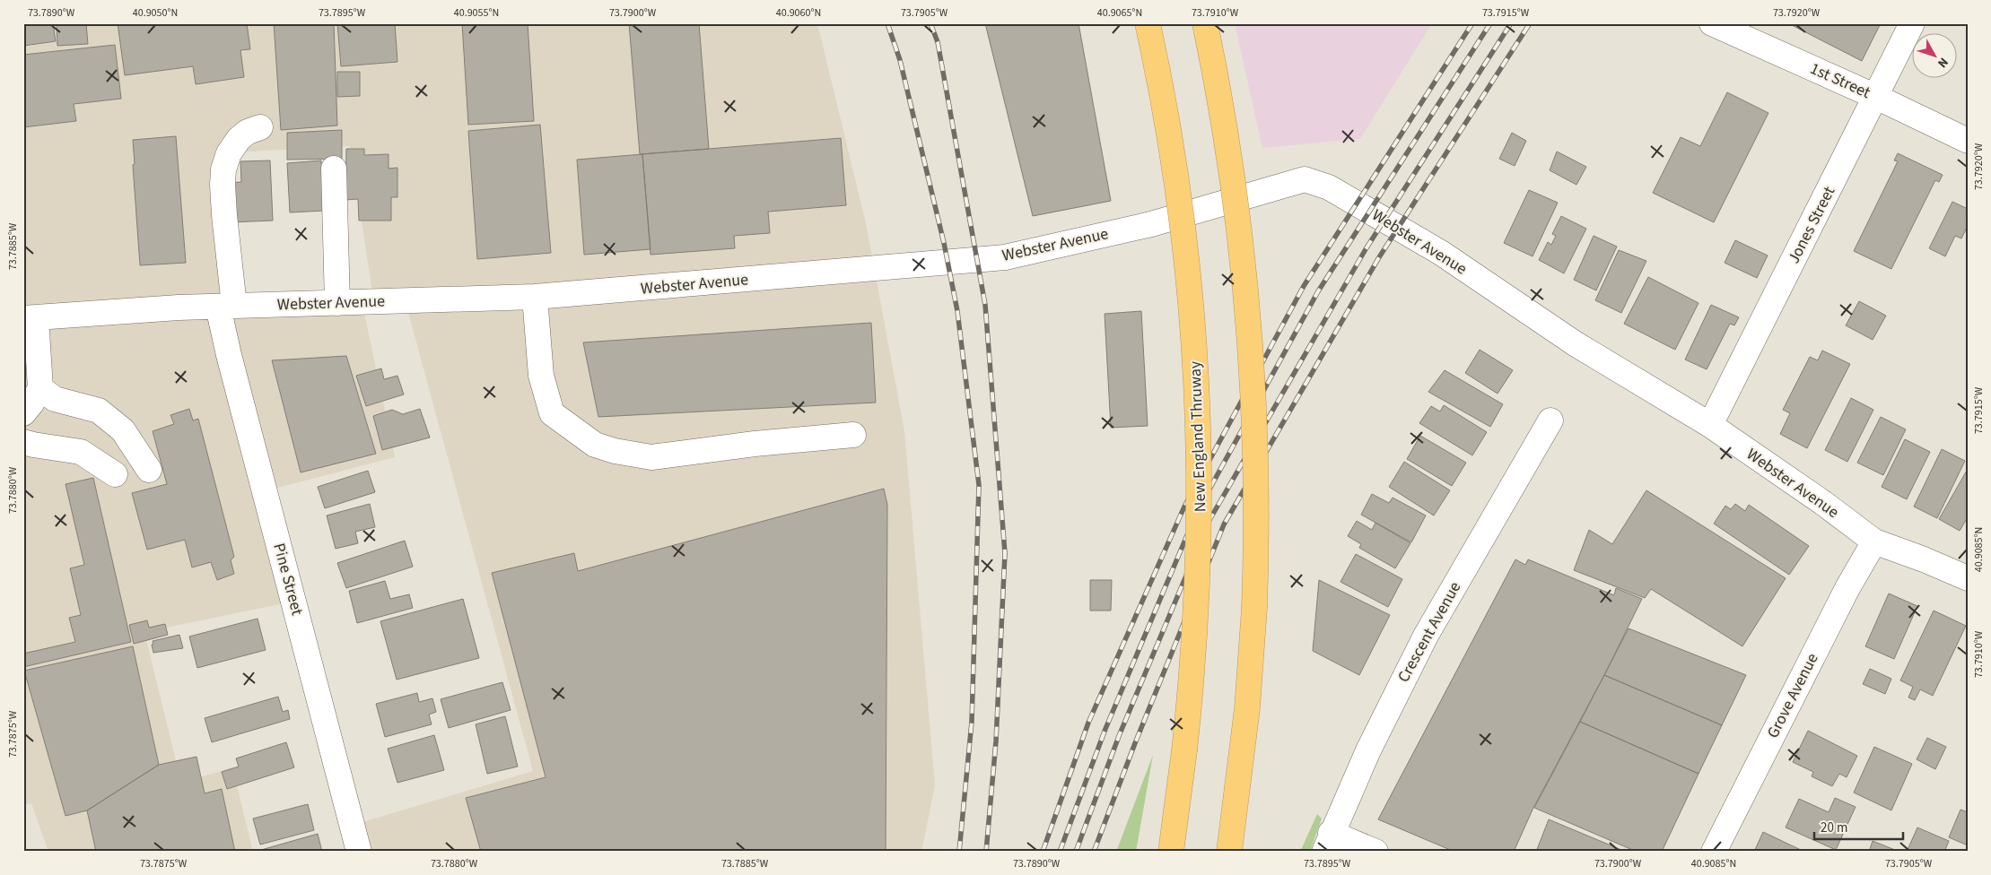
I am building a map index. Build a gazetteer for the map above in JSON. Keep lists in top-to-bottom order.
{
  "streets": {
    "highway": ["New England Thruway"],
    "street": [
      "1st Street",
      "Jones Street",
      "Webster Avenue",
      "Pine Street",
      "Crescent Avenue",
      "Grove Avenue"
    ]
  },
  "crossings": [
    ["1st Street", "Jones Street"],
    ["Jones Street", "Webster Avenue"],
    ["Webster Avenue", "Pine Street"],
    ["Webster Avenue", "Grove Avenue"]
  ],
  "scale_bar": "20 m",
  "north": "bottom right",
  "coordinates": [
    "73.7890°W",
    "40.9050°N",
    "73.7895°W",
    "40.9055°N",
    "73.7900°W",
    "40.9060°N",
    "73.7905°W",
    "40.9065°N",
    "73.7910°W",
    "73.7915°W",
    "73.7920°W",
    "73.7885°W",
    "73.7880°W",
    "40.9085°N",
    "73.7875°W"
  ]
}
